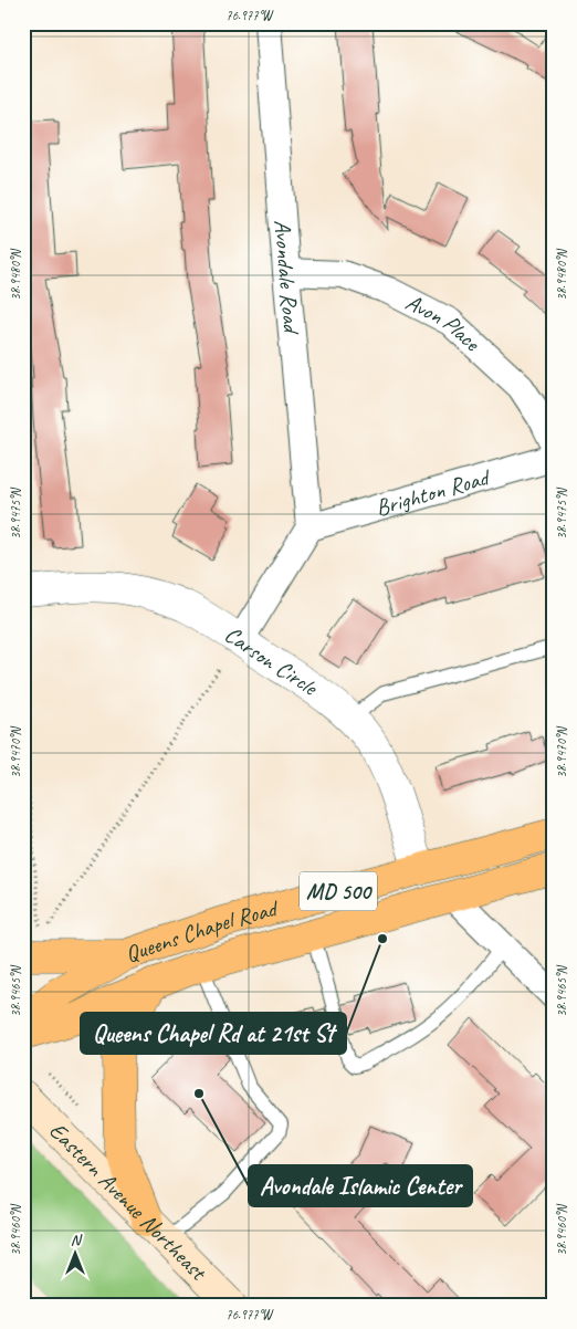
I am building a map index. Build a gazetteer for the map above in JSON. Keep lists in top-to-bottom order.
{
  "streets": {
    "main road": ["MD 500", "Queens Chapel Road", "Eastern Avenue Northeast"],
    "street": [
      "Avondale Road",
      "Avon Place",
      "Brighton Road",
      "Carson Circle"
    ]
  },
  "crossings": [
    ["Avondale Road", "Avon Place"],
    ["Avondale Road", "Brighton Road"],
    ["Carson Circle", "Queens Chapel Road"]
  ],
  "places": ["Queens Chapel Rd at 21st St", "Avondale Islamic Center"],
  "north": "top",
  "coordinates": [
    "76.977°W",
    "38.9480°N",
    "38.9475°N",
    "38.9470°N",
    "38.9465°N",
    "38.9460°N"
  ]
}
